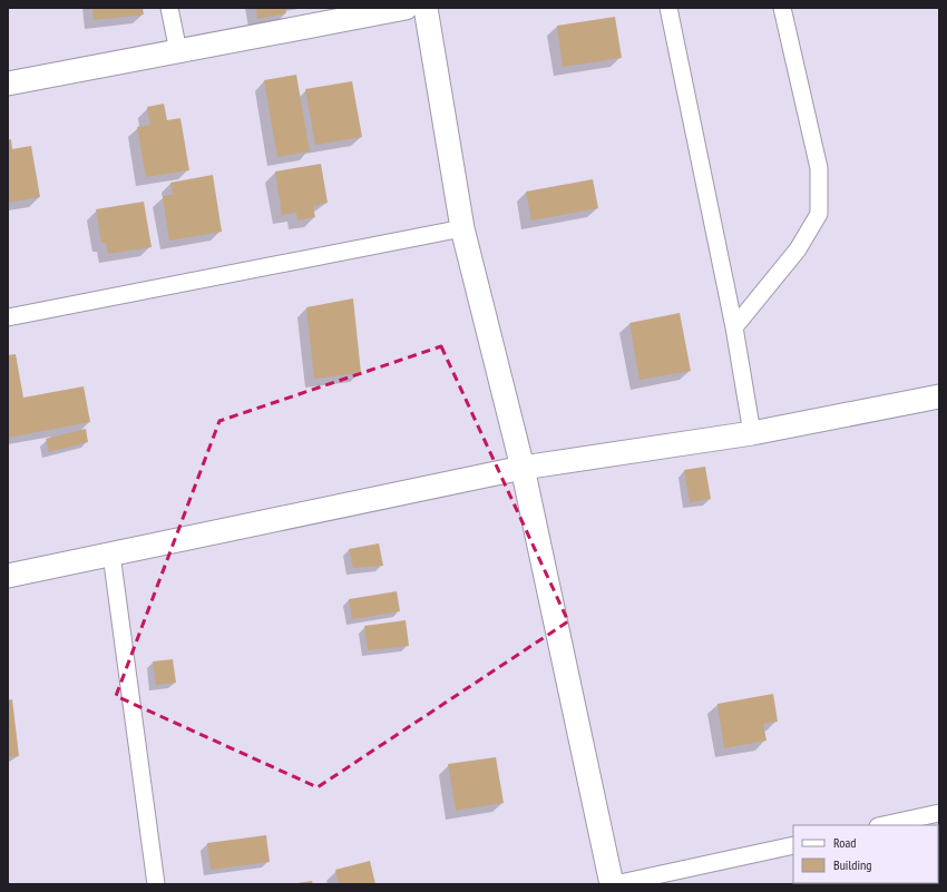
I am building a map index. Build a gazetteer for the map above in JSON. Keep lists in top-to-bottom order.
{
  "legend": ["Road", "Building"]
}
